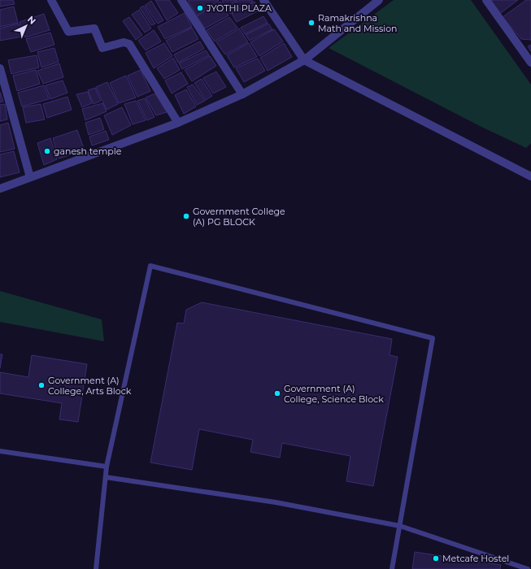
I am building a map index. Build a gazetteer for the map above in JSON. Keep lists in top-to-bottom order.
{
  "places": [
    "JYOTHI PLAZA",
    "Ramakrishna Math and Mission",
    "ganesh temple",
    "Government College (A) PG BLOCK",
    "Government (A) College, Arts Block",
    "Government (A) College, Science Block",
    "Metcafe Hostel"
  ],
  "north": "top right"
}
